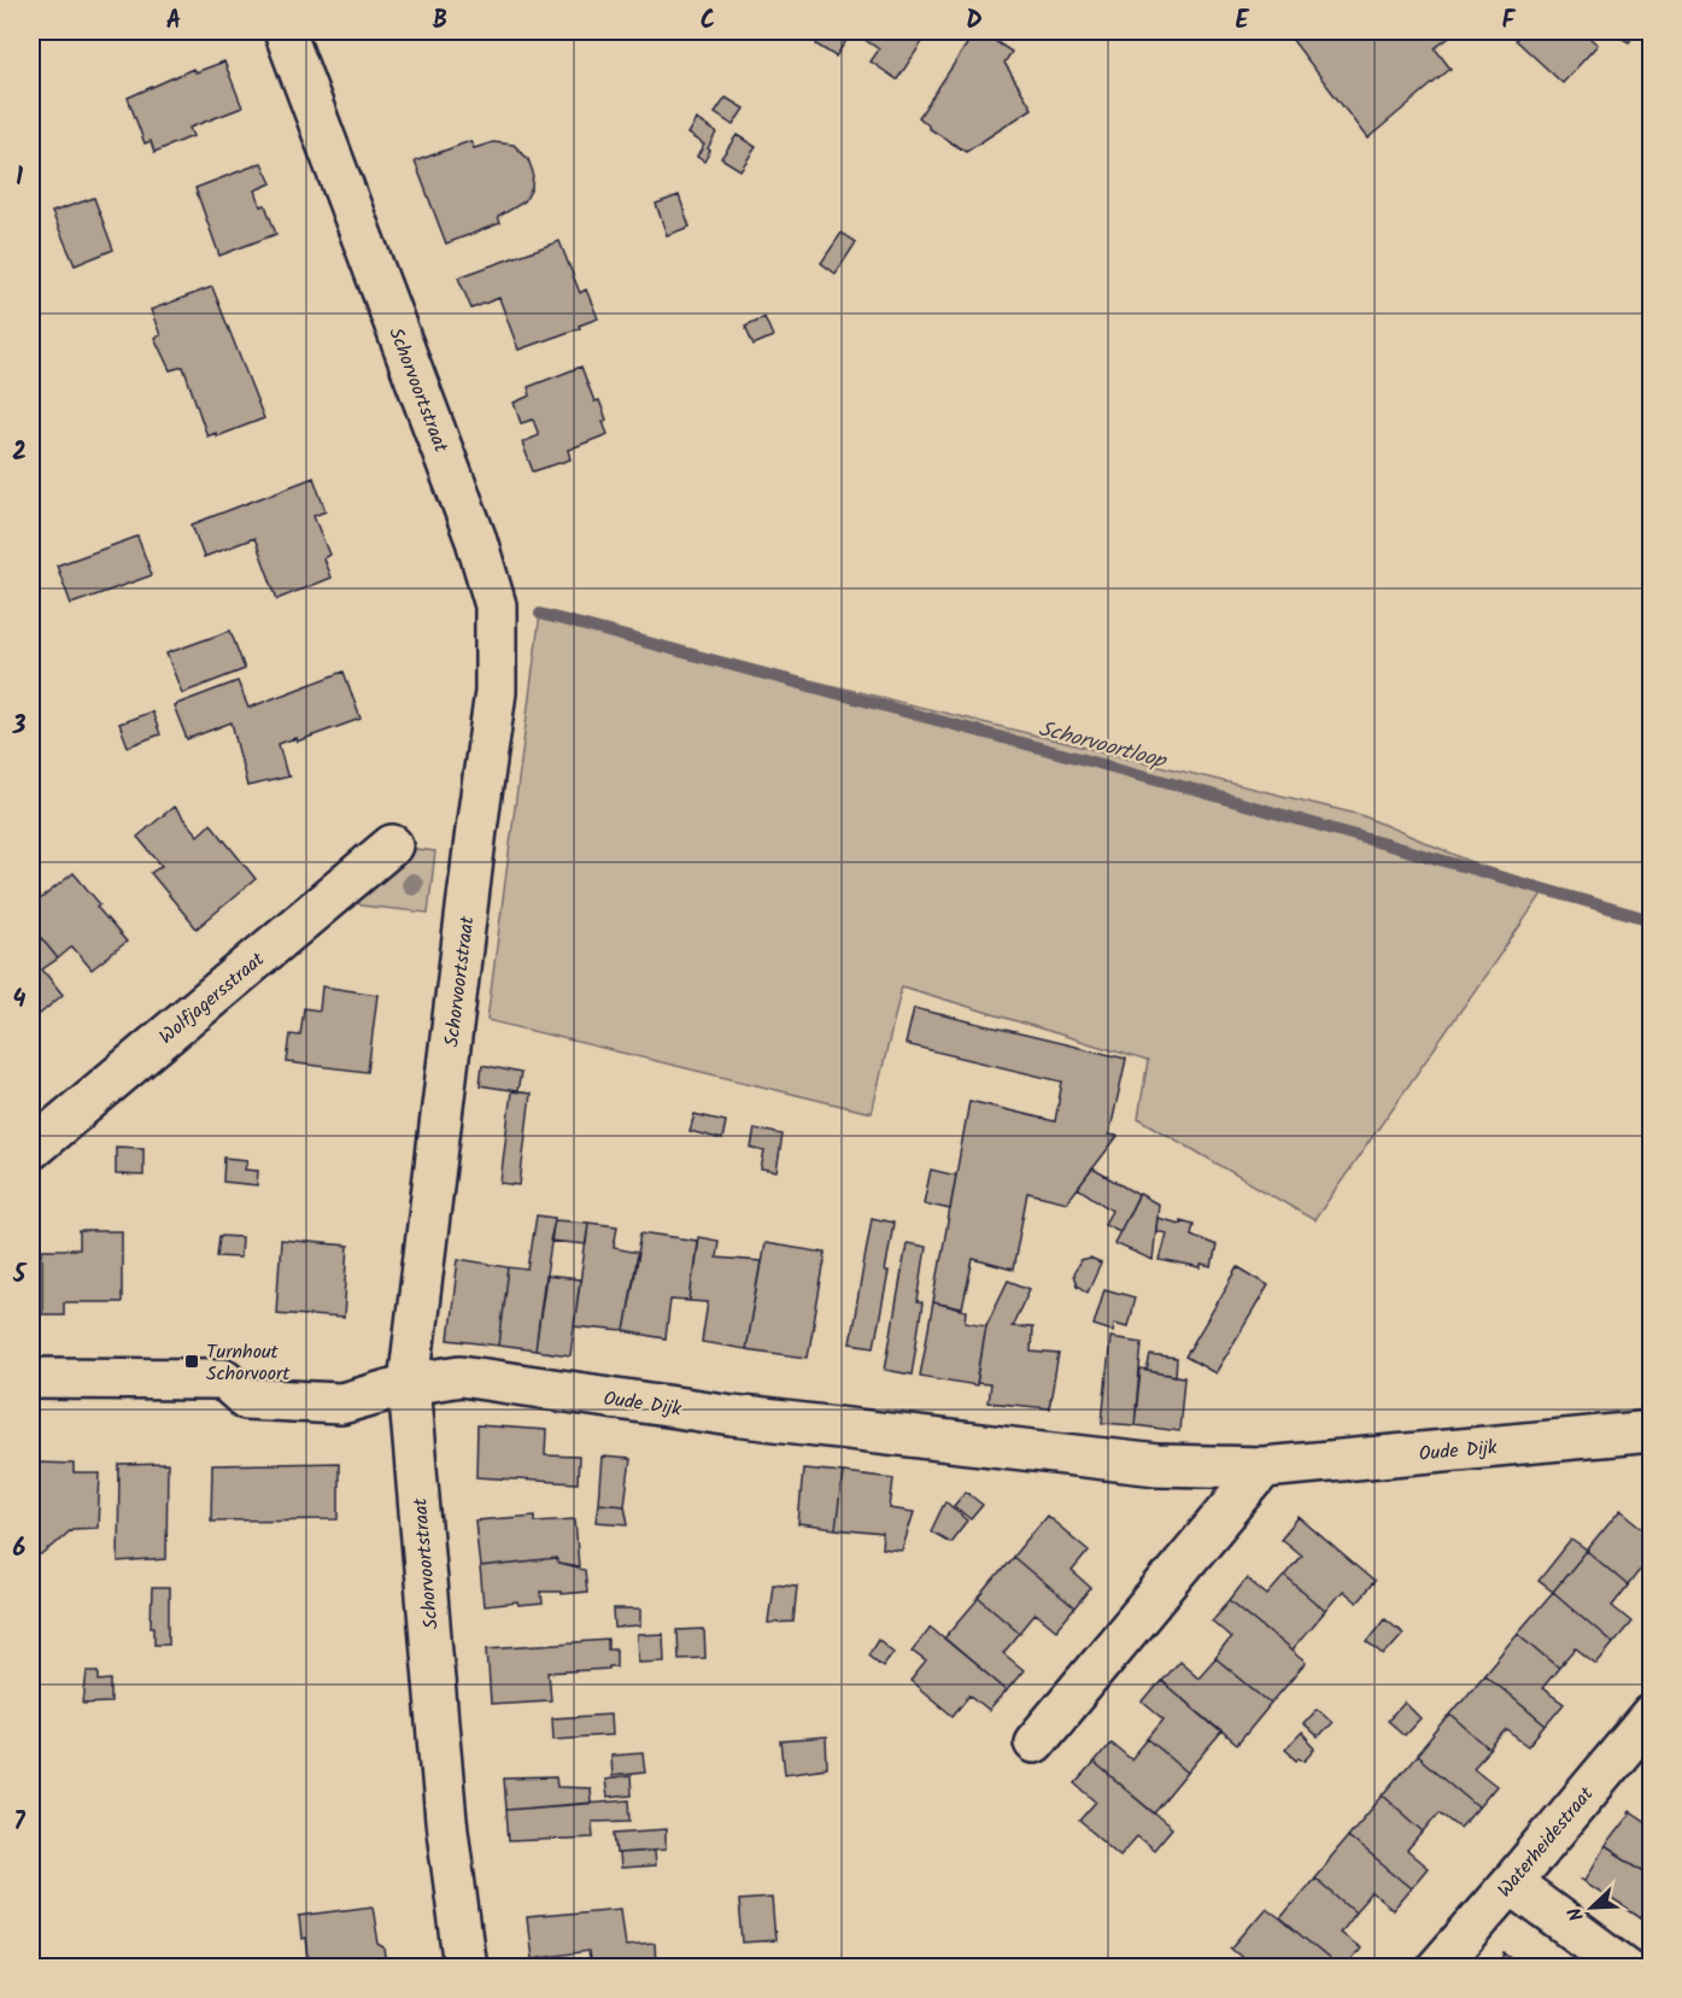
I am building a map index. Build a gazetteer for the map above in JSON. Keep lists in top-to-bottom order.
{
  "streets": {
    "street": [
      "Schorvoortstraat",
      "Wolfjagersstraat",
      "Oude Dijk",
      "Waterheidestraat"
    ]
  },
  "crossings": [
    ["Schorvoortstraat", "Oude Dijk"]
  ],
  "water": ["Schorvoortloop"],
  "places": {
    "transit": ["Turnhout Schorvoort"]
  },
  "north": "bottom left",
  "grid": {
    "columns": [
      "A",
      "B",
      "C",
      "D",
      "E",
      "F"
    ],
    "rows": [
      "1",
      "2",
      "3",
      "4",
      "5",
      "6",
      "7"
    ]
  }
}
